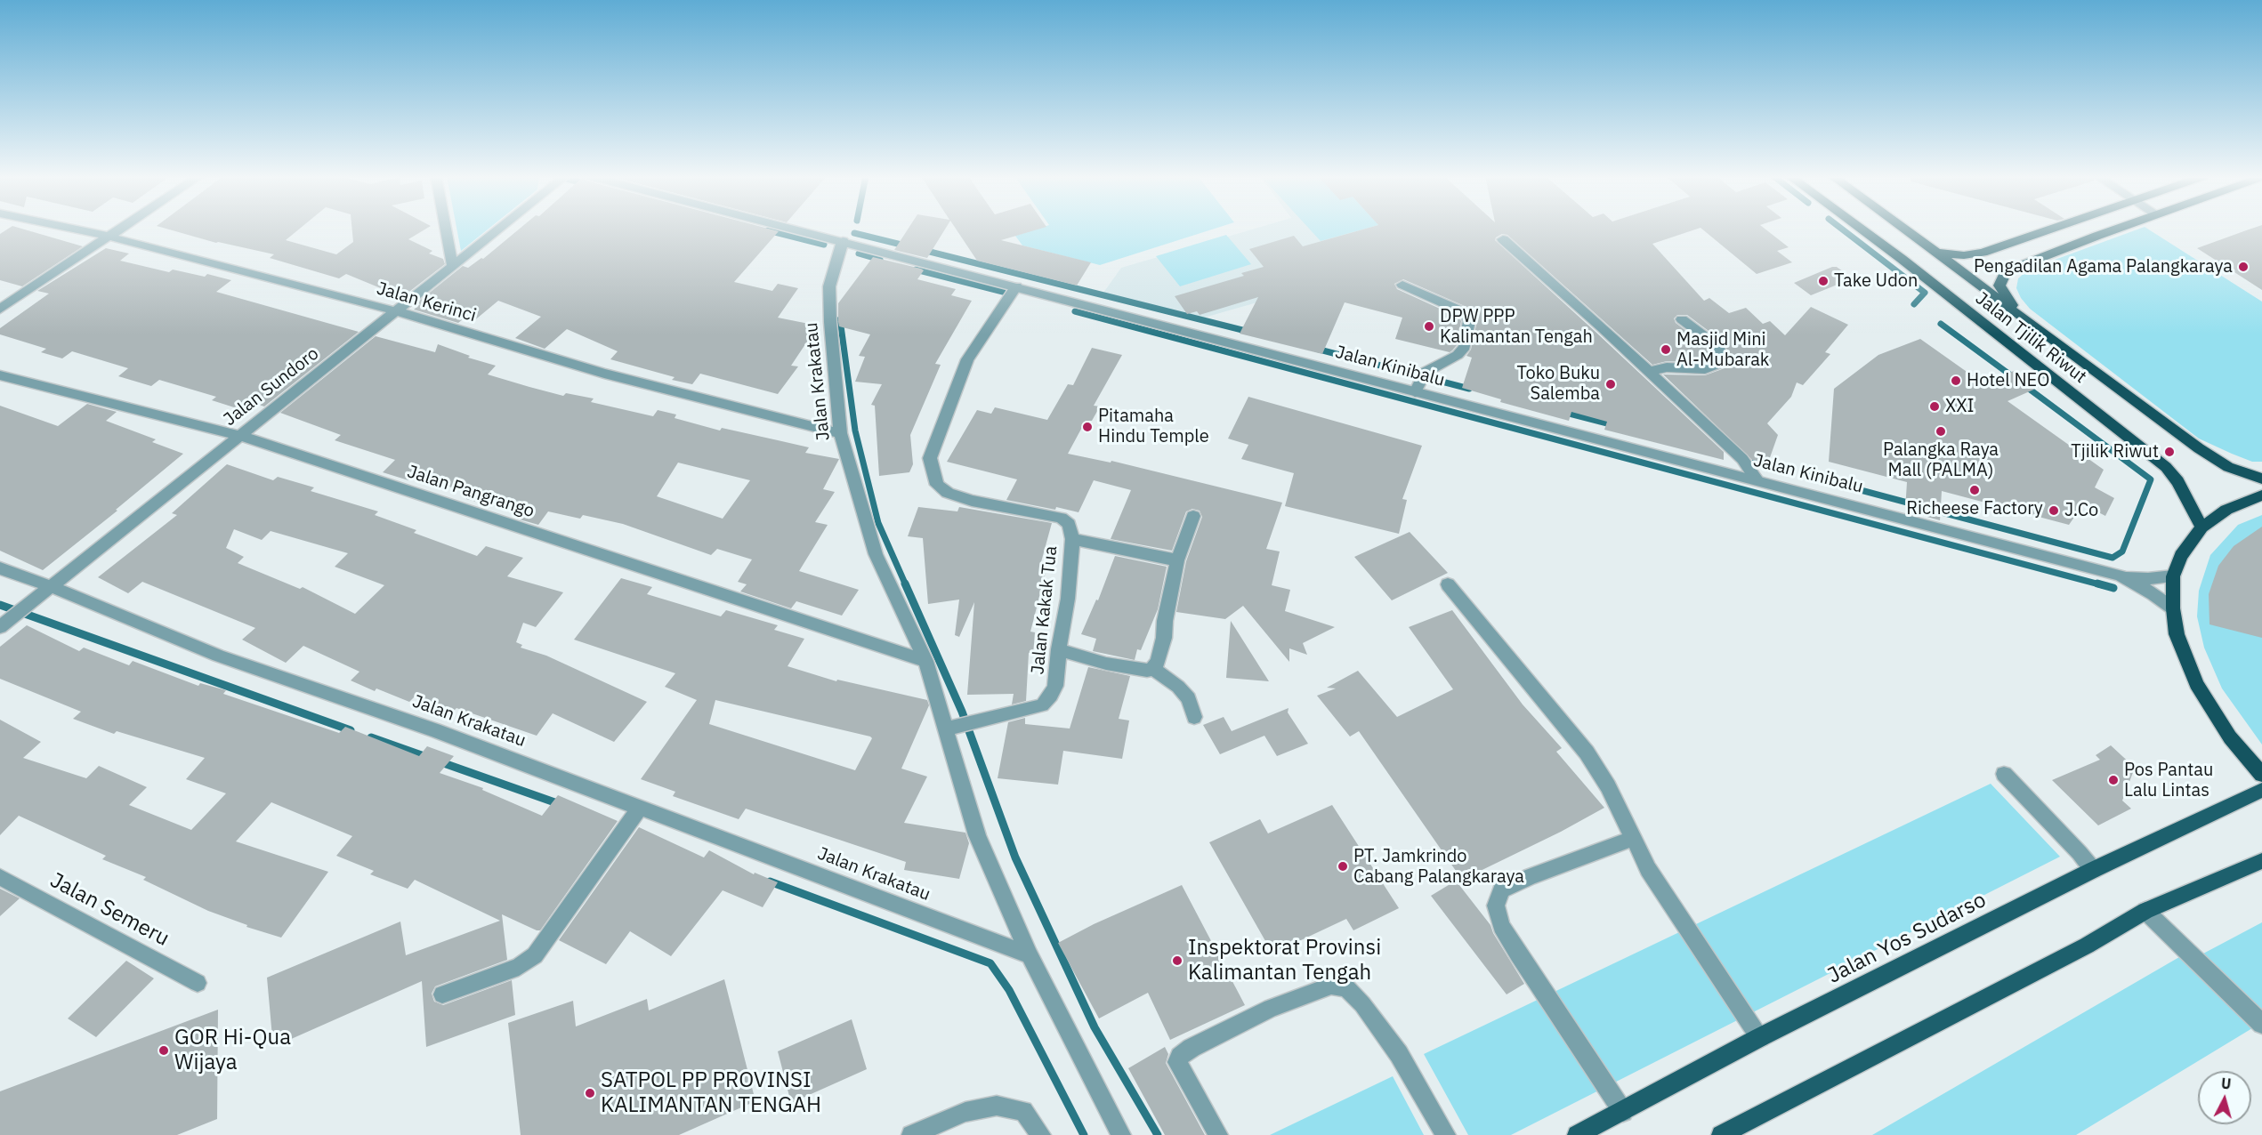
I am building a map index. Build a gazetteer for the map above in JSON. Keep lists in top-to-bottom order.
{
  "streets": {
    "highway": ["Jalan Tjilik Riwut"],
    "main road": ["Jalan Yos Sudarso"],
    "street": [
      "Jalan Kerinci",
      "Jalan Kinibalu",
      "Jalan Krakatau",
      "Jalan Sundoro",
      "Jalan Pangrango",
      "Jalan Kakak Tua",
      "Jalan Semeru"
    ]
  },
  "crossings": [
    ["Jalan Kerinci", "Jalan Krakatau"],
    ["Jalan Kerinci", "Jalan Sundoro"],
    ["Jalan Kinibalu", "Jalan Krakatau"],
    ["Jalan Kinibalu", "Jalan Kakak Tua"],
    ["Jalan Krakatau", "Jalan Sundoro"],
    ["Jalan Krakatau", "Jalan Pangrango"],
    ["Jalan Krakatau", "Jalan Kakak Tua"],
    ["Jalan Sundoro", "Jalan Pangrango"]
  ],
  "places": [
    "Pengadilan Agama Palangkaraya",
    "Take Udon",
    "DPW PPP Kalimantan Tengah",
    "Masjid Mini Al-Mubarak",
    "Hotel NEO",
    "Toko Buku Salemba",
    "XXI",
    "Pitamaha Hindu Temple",
    "Palangka Raya Mall (PALMA)",
    "Tjilik Riwut",
    "Richeese Factory",
    "J.Co",
    "Pos Pantau Lalu Lintas",
    "PT. Jamkrindo Cabang Palangkaraya",
    "Inspektorat Provinsi Kalimantan Tengah",
    "GOR Hi-Qua Wijaya",
    "SATPOL PP PROVINSI KALIMANTAN TENGAH"
  ],
  "north": "top"
}
